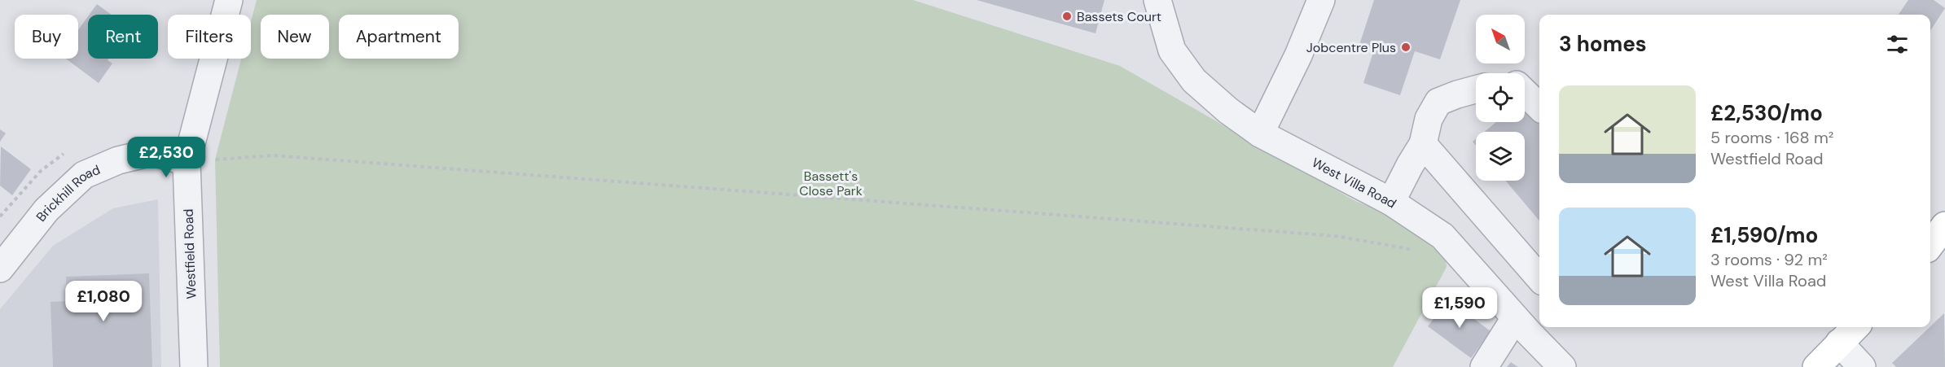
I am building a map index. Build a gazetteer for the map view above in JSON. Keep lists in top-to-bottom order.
{
  "streets": {
    "street": ["West Villa Road", "Brickhill Road", "Westfield Road"]
  },
  "crossings": [
    ["Brickhill Road", "Westfield Road"]
  ],
  "parks": ["Bassett's Close Park"],
  "places": ["Bassets Court", "Jobcentre Plus"],
  "north": "top left",
  "page": {
    "chip": [
      "Buy",
      "Rent",
      "Filters",
      "New",
      "Apartment"
    ],
    "heading": "3 homes",
    "list": [
      {
        "name": "£2,530/mo",
        "note": "5 rooms · 168 m² · Westfield Road"
      },
      {
        "name": "£1,590/mo",
        "note": "3 rooms · 92 m² · West Villa Road"
      }
    ],
    "price": ["£2,530", "£1,080", "£1,590"]
  }
}
